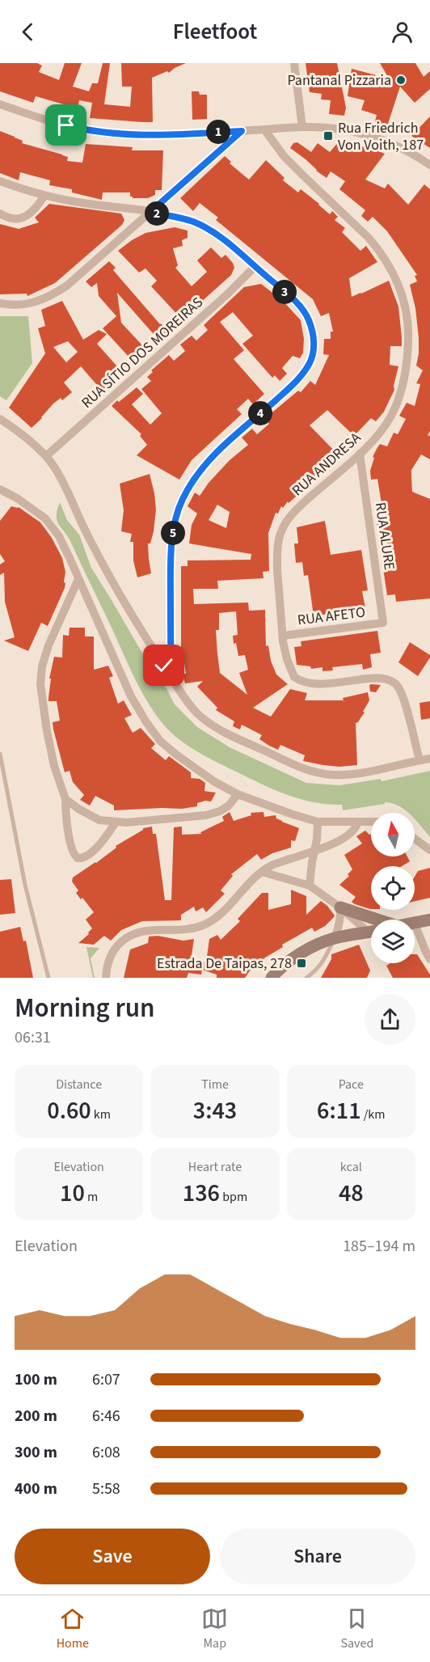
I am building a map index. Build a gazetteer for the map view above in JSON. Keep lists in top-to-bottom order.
{
  "streets": {
    "street": [
      "RUA SÍTIO DOS MOREIRAS",
      "RUA ANDRESA",
      "RUA ALURE",
      "RUA AFETO"
    ]
  },
  "crossings": [
    ["RUA ANDRESA", "RUA ALURE"],
    ["RUA ANDRESA", "RUA AFETO"],
    ["RUA ALURE", "RUA AFETO"]
  ],
  "places": {
    "other": ["Pantanal Pizzaria"],
    "transit": ["Rua Friedrich Von Voith, 187", "Estrada De Taipas, 278"]
  },
  "north": "top",
  "page": {
    "header": "Fleetfoot",
    "pins": [
      "1",
      "2",
      "3",
      "4",
      "5"
    ],
    "heading": ["Morning run", "06:31"],
    "stats": [
      ["Distance", "0.60 km"],
      ["Time", "3:43"],
      ["Pace", "6:11 /km"],
      ["Elevation", "10 m"],
      ["Heart rate", "136 bpm"],
      ["kcal", "48"]
    ],
    "chart": ["Elevation", "185–194 m"],
    "list": [
      {
        "name": "100 m",
        "note": "6:07"
      },
      {
        "name": "200 m",
        "note": "6:46"
      },
      {
        "name": "300 m",
        "note": "6:08"
      },
      {
        "name": "400 m",
        "note": "5:58"
      }
    ],
    "buttons": ["Save", "Share"],
    "tabs": ["Home", "Map", "Saved"]
  }
}
